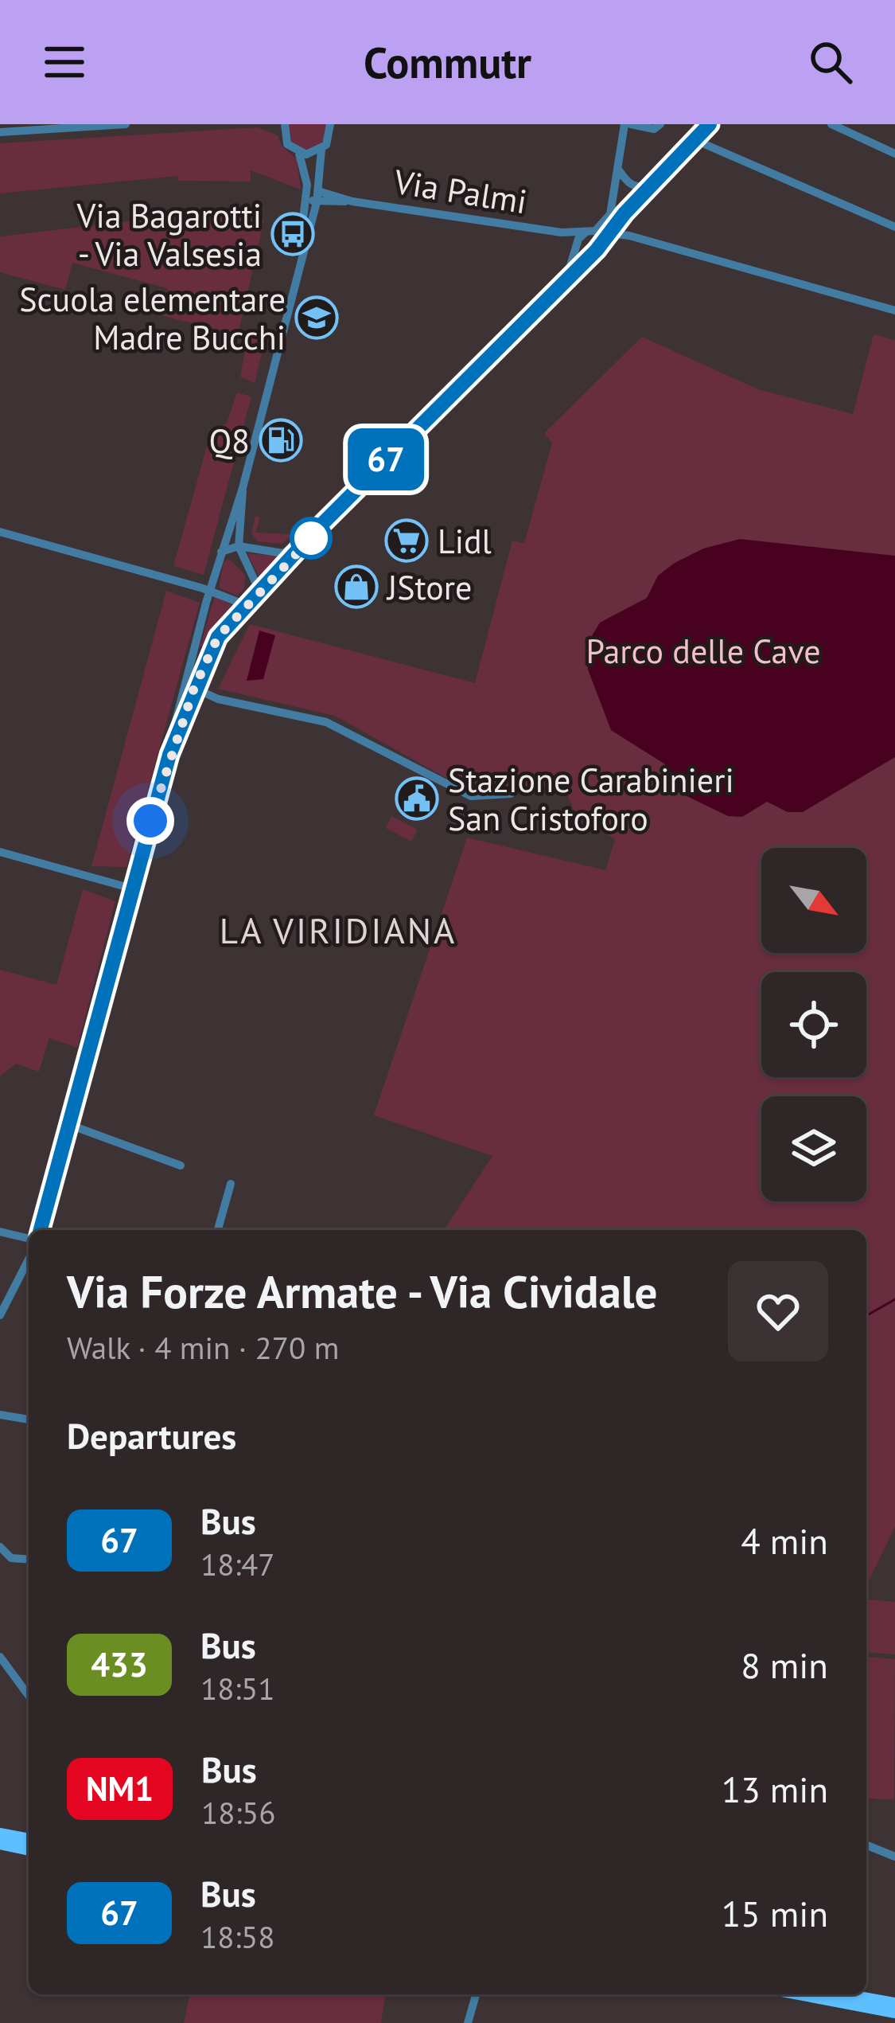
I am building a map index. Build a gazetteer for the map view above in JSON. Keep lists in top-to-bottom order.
{
  "streets": {
    "street": ["Via Palmi"]
  },
  "districts": ["LA VIRIDIANA"],
  "parks": ["Parco delle Cave"],
  "places": {
    "bus stop": ["Via Bagarotti - Via Valsesia"],
    "school or university": ["Scuola elementare Madre Bucchi"],
    "fuel station": ["Q8"],
    "supermarket": ["Lidl"],
    "shop": ["JStore"],
    "public building": ["Stazione Carabinieri San Cristoforo"]
  },
  "lines": ["bus line 67"],
  "north": "bottom right",
  "page": {
    "header": "Commutr",
    "on_map": "67",
    "heading": [
      ["Via Forze Armate - Via Cividale", "Walk · 4 min · 270 m"],
      "Departures"
    ],
    "list": [
      {
        "mark": "67",
        "name": "Bus",
        "note": "18:47",
        "value": "4 min"
      },
      {
        "mark": "433",
        "name": "Bus",
        "note": "18:51",
        "value": "8 min"
      },
      {
        "mark": "NM1",
        "name": "Bus",
        "note": "18:56",
        "value": "13 min"
      },
      {
        "mark": "67",
        "name": "Bus",
        "note": "18:58",
        "value": "15 min"
      }
    ]
  }
}
